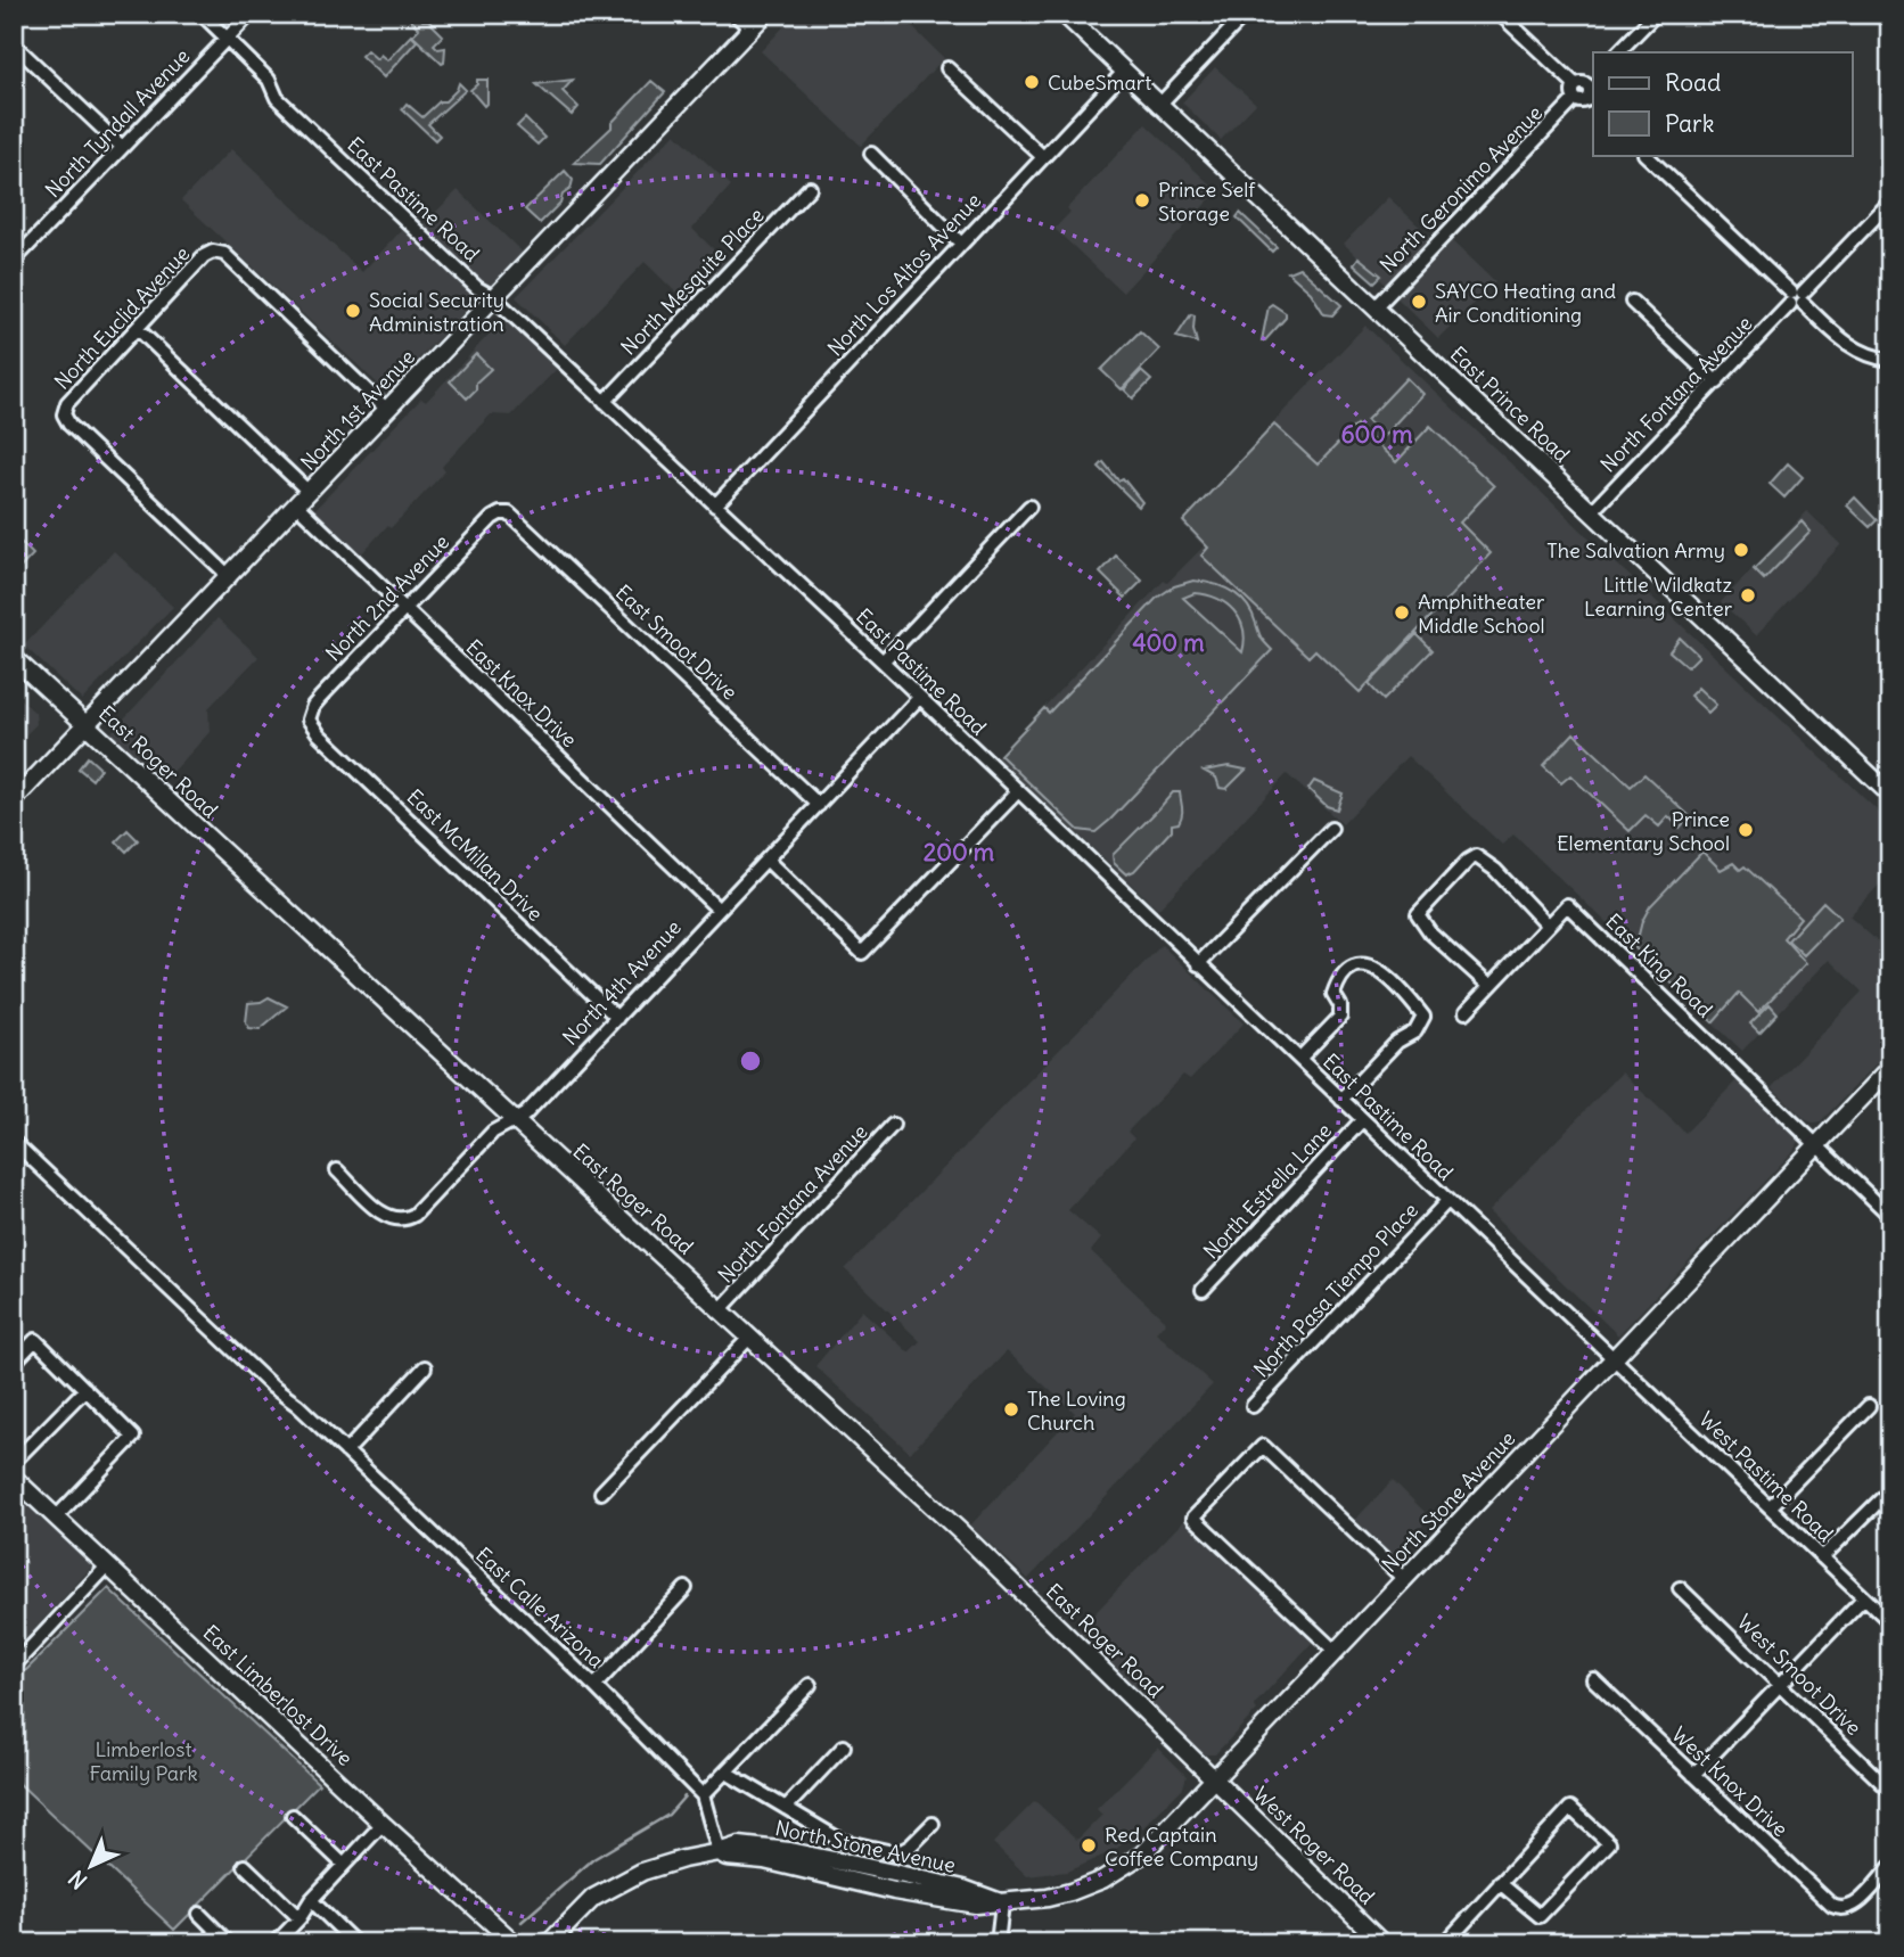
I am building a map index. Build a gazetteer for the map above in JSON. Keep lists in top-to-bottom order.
{
  "streets": {
    "main road": [
      "East Prince Road",
      "North 1st Avenue",
      "East Roger Road",
      "North Stone Avenue",
      "East Limberlost Drive",
      "West Roger Road"
    ],
    "street": [
      "North Tyndall Avenue",
      "North Geronimo Avenue",
      "East Pastime Road",
      "North Los Altos Avenue",
      "North Mesquite Place",
      "North Euclid Avenue",
      "North Fontana Avenue",
      "North 2nd Avenue",
      "East Smoot Drive",
      "East Knox Drive",
      "East McMillan Drive",
      "East King Road",
      "North 4th Avenue",
      "North Estrella Lane",
      "North Pasa Tiempo Place",
      "West Pastime Road",
      "East Calle Arizona",
      "West Smoot Drive",
      "West Knox Drive"
    ]
  },
  "crossings": [
    ["North Tyndall Avenue", "East Pastime Road"],
    ["North Geronimo Avenue", "East Prince Road"],
    ["East Pastime Road", "North Los Altos Avenue"],
    ["East Pastime Road", "North Mesquite Place"],
    ["East Pastime Road", "North 1st Avenue"],
    ["East Pastime Road", "North 4th Avenue"],
    ["East Pastime Road", "North Estrella Lane"],
    ["East Pastime Road", "North Pasa Tiempo Place"],
    ["East Pastime Road", "West Pastime Road"],
    ["East Pastime Road", "North Stone Avenue"],
    ["North Los Altos Avenue", "East Prince Road"],
    ["North Euclid Avenue", "North 1st Avenue"],
    ["North Fontana Avenue", "East Prince Road"],
    ["North Fontana Avenue", "East Roger Road"],
    ["North 1st Avenue", "East Knox Drive"],
    ["North 1st Avenue", "East Roger Road"],
    ["North 2nd Avenue", "East Smoot Drive"],
    ["North 2nd Avenue", "East Knox Drive"],
    ["North 2nd Avenue", "East McMillan Drive"],
    ["East Smoot Drive", "North 4th Avenue"],
    ["East Knox Drive", "North 4th Avenue"],
    ["East Roger Road", "North 4th Avenue"],
    ["East Roger Road", "North Stone Avenue"],
    ["East Roger Road", "West Roger Road"],
    ["East McMillan Drive", "North 4th Avenue"],
    ["East King Road", "North Stone Avenue"],
    ["West Pastime Road", "North Stone Avenue"],
    ["North Stone Avenue", "West Roger Road"]
  ],
  "parks": ["Limberlost Family Park"],
  "places": [
    "CubeSmart",
    "Prince Self Storage",
    "SAYCO Heating and Air Conditioning",
    "Social Security Administration",
    "The Salvation Army",
    "Little Wildkatz Learning Center",
    "Amphitheater Middle School",
    "Prince Elementary School",
    "The Loving Church",
    "Red Captain Coffee Company"
  ],
  "legend": ["Road", "Park"],
  "north": "bottom left",
  "rings": ["600 m", "400 m", "200 m"]
}
